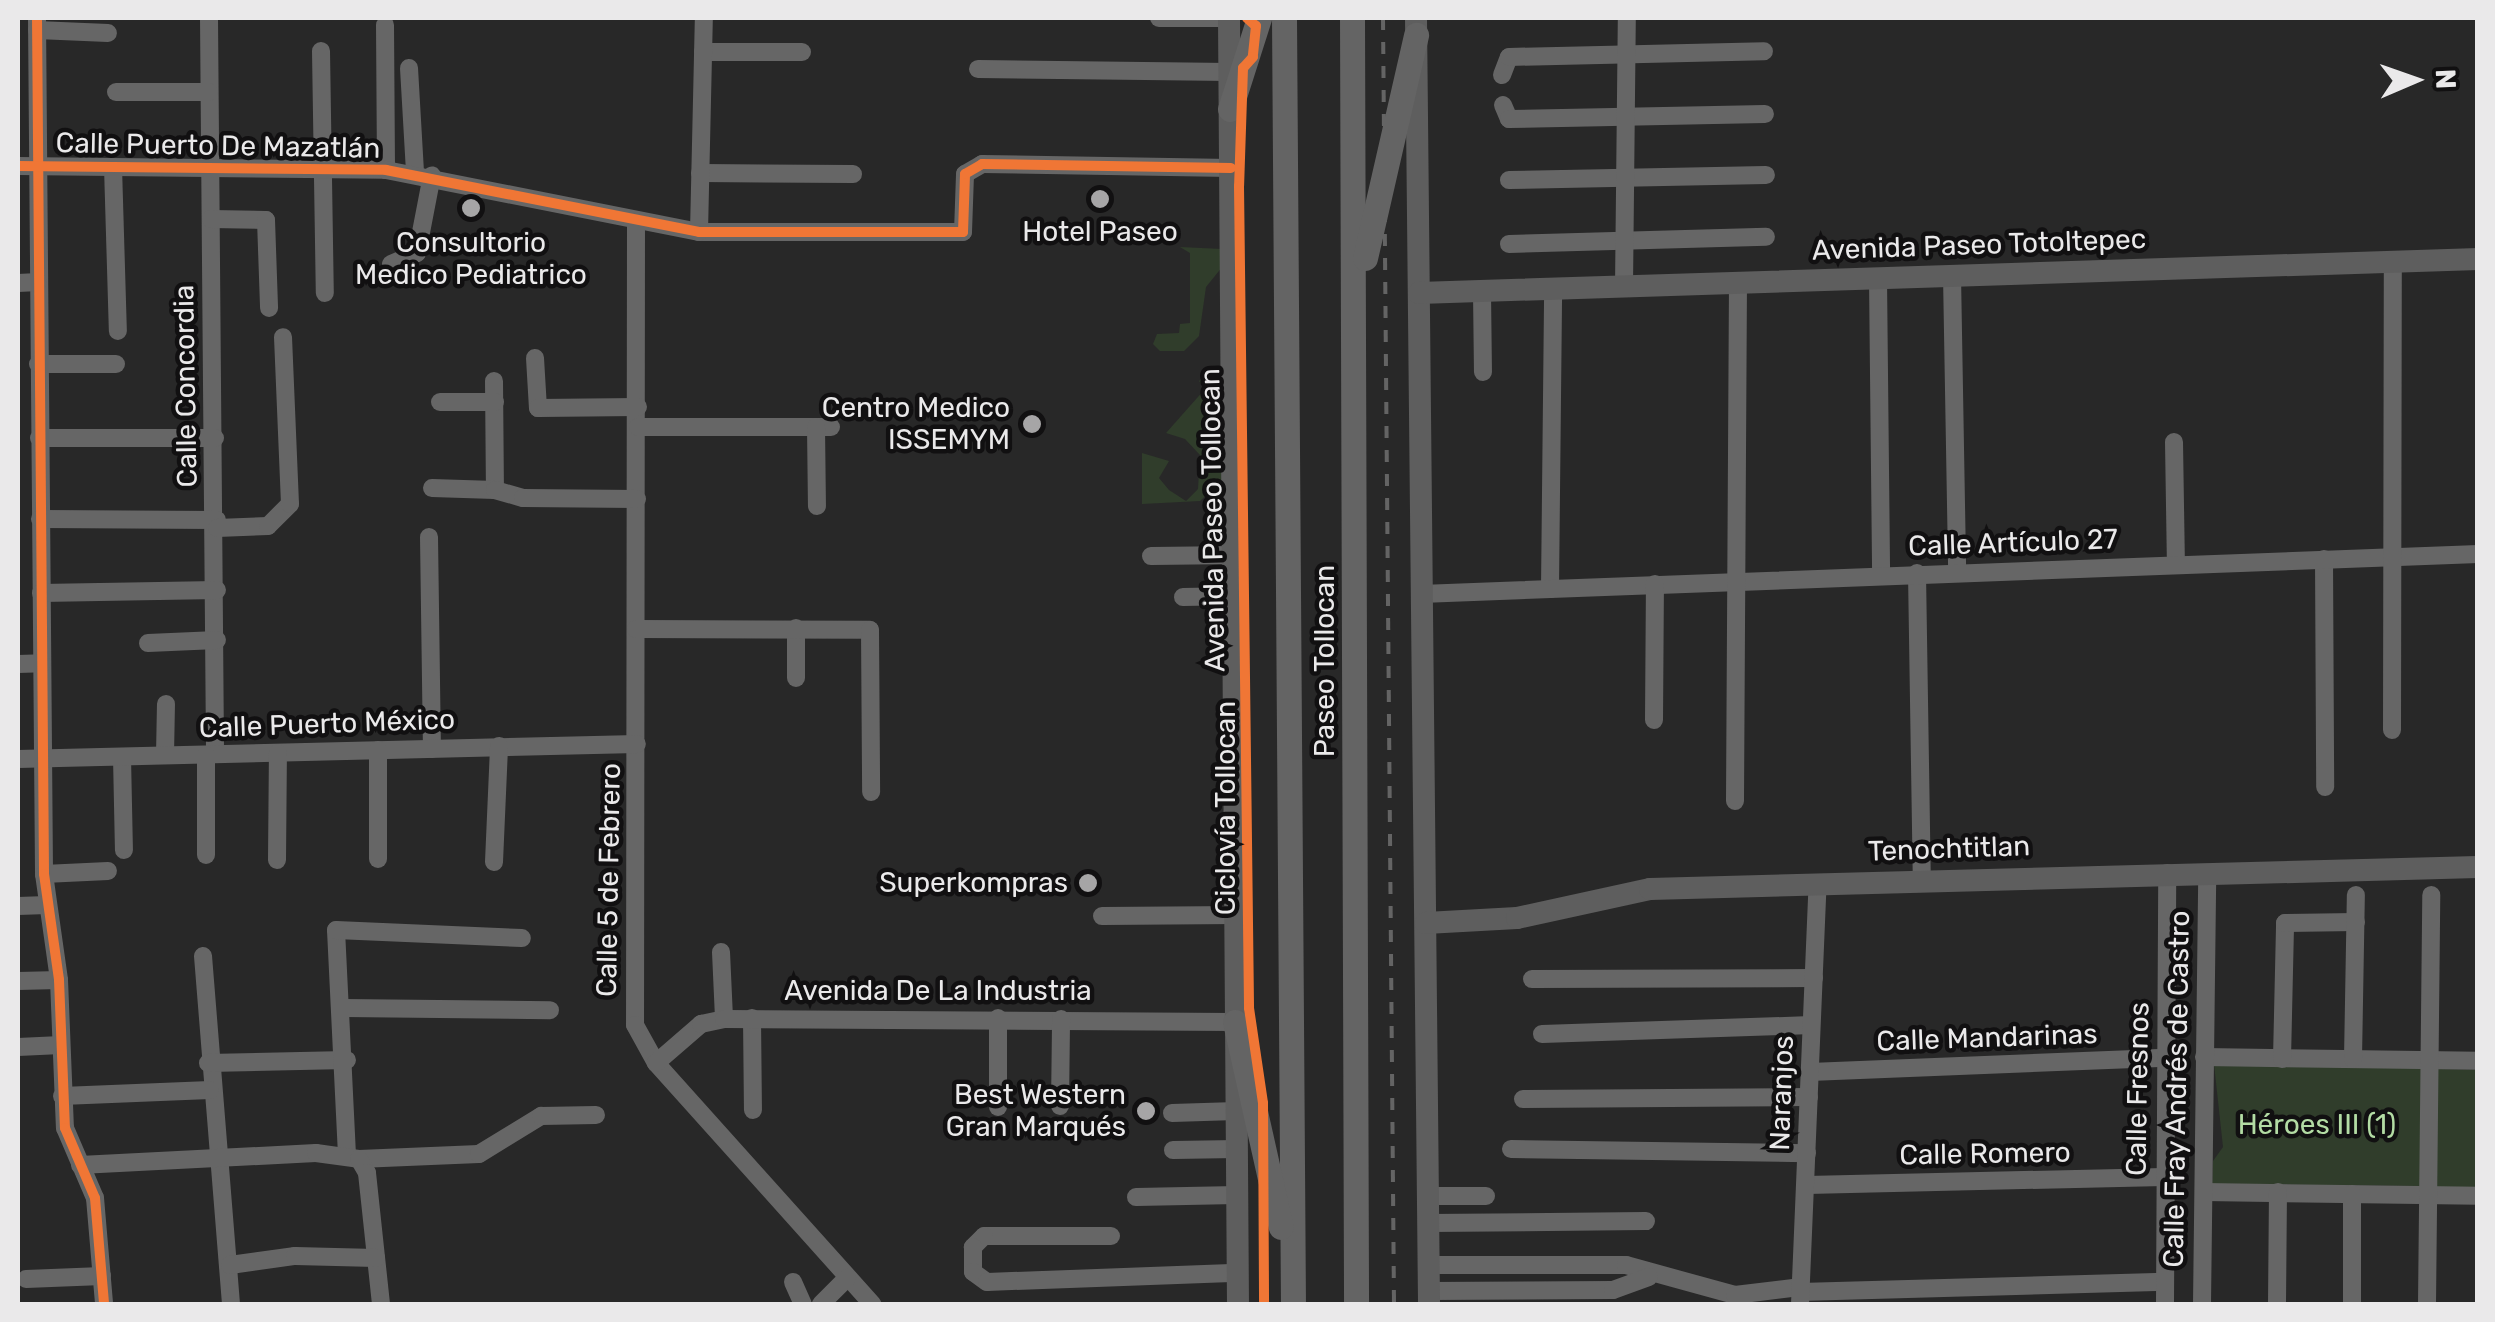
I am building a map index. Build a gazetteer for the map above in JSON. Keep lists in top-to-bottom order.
{
  "streets": {
    "highway": ["Paseo Tollocan"],
    "main road": ["Avenida Paseo Totoltepec", "Avenida Paseo Tollocan", "Tenochtitlan"],
    "street": [
      "Calle Puerto De Mazatlán",
      "Calle Concordia",
      "Calle Artículo 27",
      "Calle Puerto México",
      "Calle 5 de Febrero",
      "Avenida De La Industria",
      "Calle Mandarinas",
      "Calle Fresnos",
      "Calle Fray Andrés de Castro",
      "Naranjos",
      "Calle Romero"
    ],
    "cycle path": ["Ciclovía Tollocan"]
  },
  "crossings": [
    ["Calle Puerto De Mazatlán", "Calle Concordia"],
    ["Calle Puerto De Mazatlán", "Avenida Paseo Tollocan"],
    ["Calle Puerto De Mazatlán", "Calle 5 de Febrero"],
    ["Calle Concordia", "Calle Puerto México"],
    ["Avenida Paseo Tollocan", "Avenida De La Industria"],
    ["Calle Puerto México", "Calle 5 de Febrero"],
    ["Tenochtitlan", "Calle Fresnos"],
    ["Tenochtitlan", "Calle Fray Andrés de Castro"],
    ["Tenochtitlan", "Naranjos"],
    ["Calle 5 de Febrero", "Avenida De La Industria"],
    ["Calle Mandarinas", "Calle Fresnos"],
    ["Calle Mandarinas", "Naranjos"],
    ["Calle Fresnos", "Calle Romero"],
    ["Naranjos", "Calle Romero"]
  ],
  "parks": ["Héroes III (1)"],
  "places": [
    "Hotel Paseo",
    "Consultorio Medico Pediatrico",
    "Centro Medico ISSEMYM",
    "Superkompras",
    "Best Western Gran Marqués"
  ],
  "north": "right"
}
